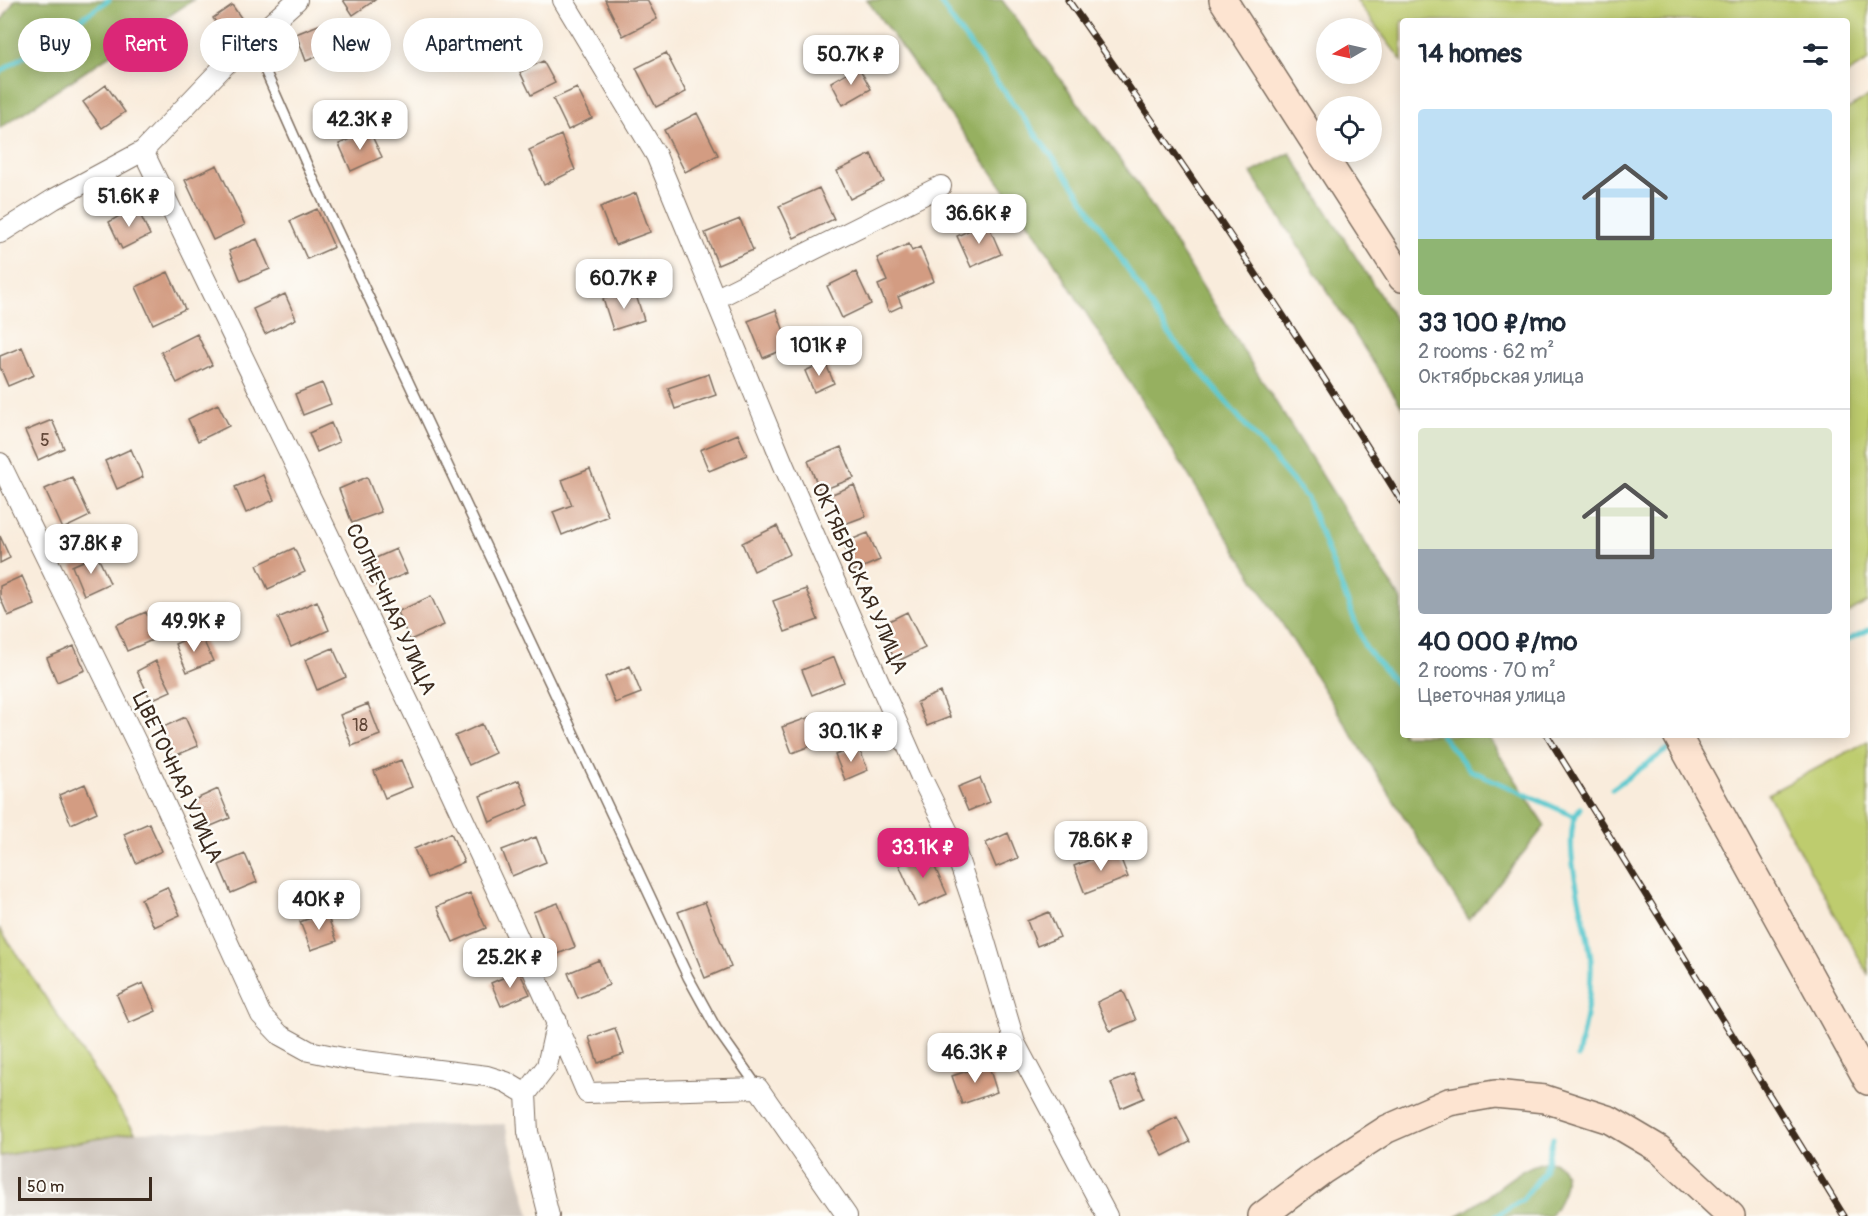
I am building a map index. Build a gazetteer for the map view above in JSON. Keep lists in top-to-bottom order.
{
  "streets": {
    "street": ["ОКТЯБРЬСКАЯ УЛИЦА", "СОЛНЕЧНАЯ УЛИЦА", "ЦВЕТОЧНАЯ УЛИЦА"]
  },
  "house_numbers": ["5", "18"],
  "scale_bar": "50 m",
  "north": "left",
  "page": {
    "chip": [
      "Buy",
      "Rent",
      "Filters",
      "New",
      "Apartment"
    ],
    "heading": "14 homes",
    "price": [
      "50.7K ₽",
      "42.3K ₽",
      "51.6K ₽",
      "36.6K ₽",
      "60.7K ₽",
      "101K ₽",
      "37.8K ₽",
      "49.9K ₽",
      "30.1K ₽",
      "78.6K ₽",
      "33.1K ₽",
      "40K ₽",
      "25.2K ₽",
      "46.3K ₽"
    ],
    "list": [
      {
        "name": "33 100 ₽/mo",
        "note": "2 rooms · 62 m² · Октябрьская улица"
      },
      {
        "name": "40 000 ₽/mo",
        "note": "2 rooms · 70 m² · Цветочная улица"
      }
    ],
    "scale": "50 m"
  }
}
